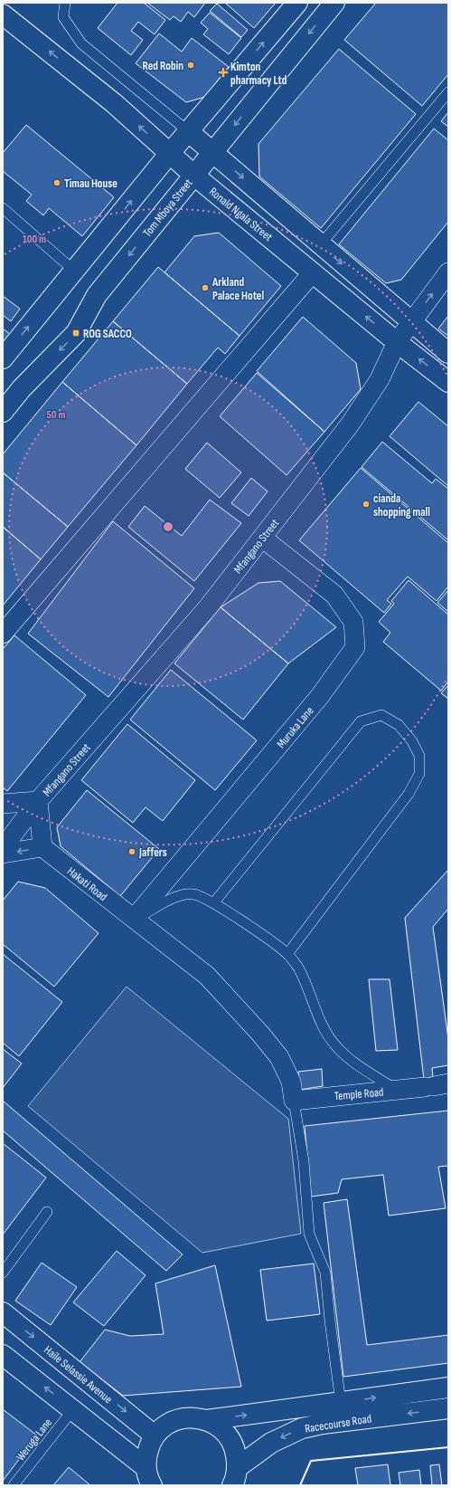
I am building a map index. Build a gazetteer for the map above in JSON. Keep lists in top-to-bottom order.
{
  "streets": {
    "main road": [
      "Tom Mboya Street",
      "Ronald Ngala Street",
      "Haile Selassie Avenue",
      "Racecourse Road"
    ],
    "street": [
      "Mfangano Street",
      "Muruka Lane",
      "Hakati Road",
      "Temple Road"
    ],
    "lane": ["Weruga Lane"]
  },
  "crossings": [
    ["Tom Mboya Street", "Ronald Ngala Street"],
    ["Ronald Ngala Street", "Mfangano Street"],
    ["Mfangano Street", "Muruka Lane"],
    ["Muruka Lane", "Hakati Road"],
    ["Hakati Road", "Temple Road"]
  ],
  "places": {
    "other": [
      "Red Robin",
      "Timau House",
      "Arkland Palace Hotel",
      "cianda shopping mall",
      "Jaffers"
    ],
    "health": ["Kimton pharmacy Ltd"],
    "transit": ["ROG SACCO"]
  },
  "rings": ["100 m", "50 m"]
}
